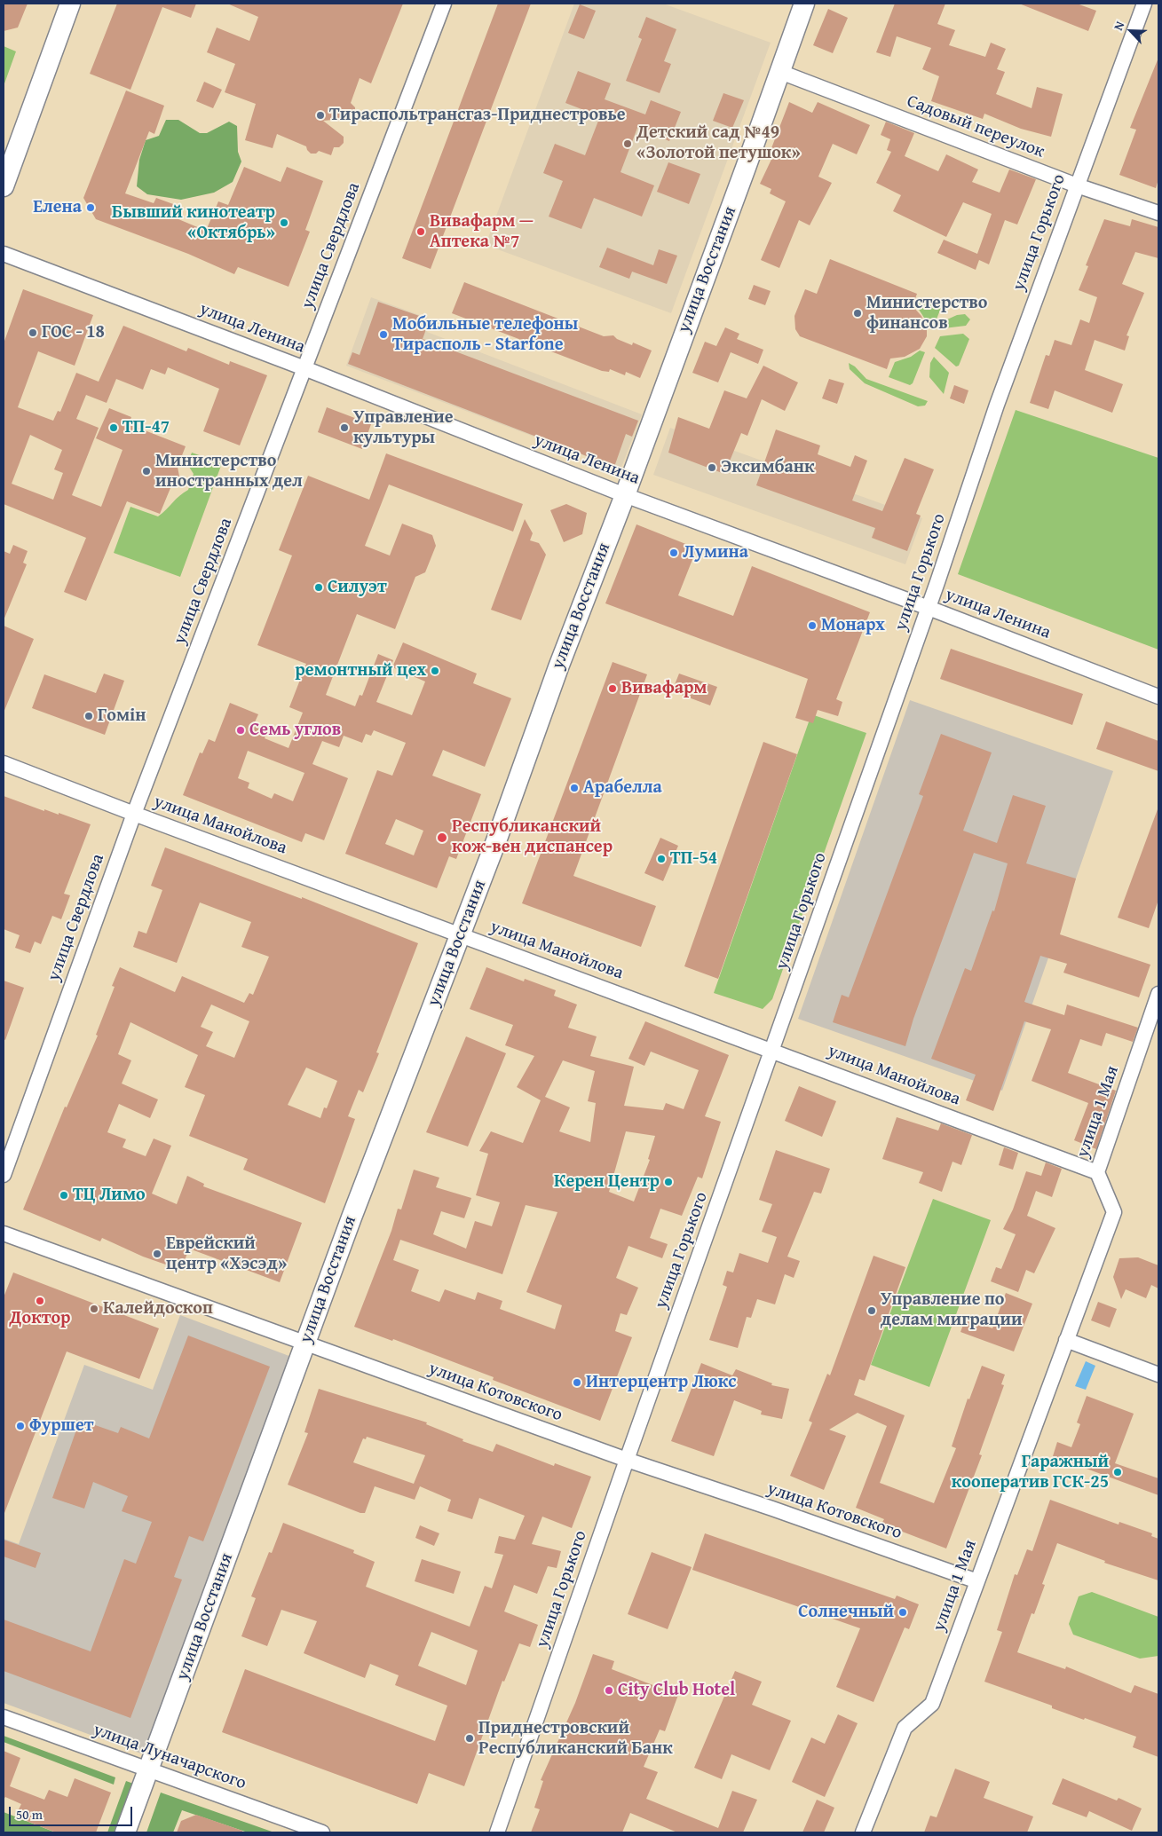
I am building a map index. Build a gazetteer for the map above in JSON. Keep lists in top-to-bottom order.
{
  "streets": {
    "street": [
      "Садовый переулок",
      "улица Горького",
      "улица Свердлова",
      "улица Восстания",
      "улица Ленина",
      "улица Манойлова",
      "улица 1 Мая",
      "улица Котовского",
      "улица Луначарского"
    ]
  },
  "crossings": [
    ["Садовый переулок", "улица Горького"],
    ["Садовый переулок", "улица Восстания"],
    ["улица Горького", "улица Ленина"],
    ["улица Горького", "улица Манойлова"],
    ["улица Горького", "улица Котовского"],
    ["улица Свердлова", "улица Ленина"],
    ["улица Свердлова", "улица Манойлова"],
    ["улица Восстания", "улица Ленина"],
    ["улица Восстания", "улица Манойлова"],
    ["улица Восстания", "улица Котовского"],
    ["улица Восстания", "улица Луначарского"],
    ["улица Манойлова", "улица 1 Мая"],
    ["улица 1 Мая", "улица Котовского"]
  ],
  "places": [
    "Тираспольтрансгаз-Приднестровье",
    "Детский сад №49 «Золотой петушок»",
    "Елена",
    "Бывший кинотеатр «Октябрь»",
    "Вивафарм — Аптека №7",
    "Министерство финансов",
    "ГОС - 18",
    "Мобильные телефоны Тирасполь - Starfone",
    "ТП-47",
    "Управление культуры",
    "Эксимбанк",
    "Министерство иностранных дел",
    "Лумина",
    "Силуэт",
    "Монарх",
    "ремонтный цех",
    "Вивафарм",
    "Гомiн",
    "Семь углов",
    "Арабелла",
    "Республиканский кож-вен диспансер",
    "ТП-54",
    "Керен Центр",
    "ТЦ Лимо",
    "Еврейский центр «Хэсэд»",
    "Доктор",
    "Калейдоскоп",
    "Управление по делам миграции",
    "Интерцентр Люкс",
    "Фуршет",
    "Гаражный кооператив ГСК-25",
    "Солнечный",
    "City Club Hotel",
    "Приднестровский Республиканский Банк"
  ],
  "scale_bar": "50 m",
  "north": "top left"
}
